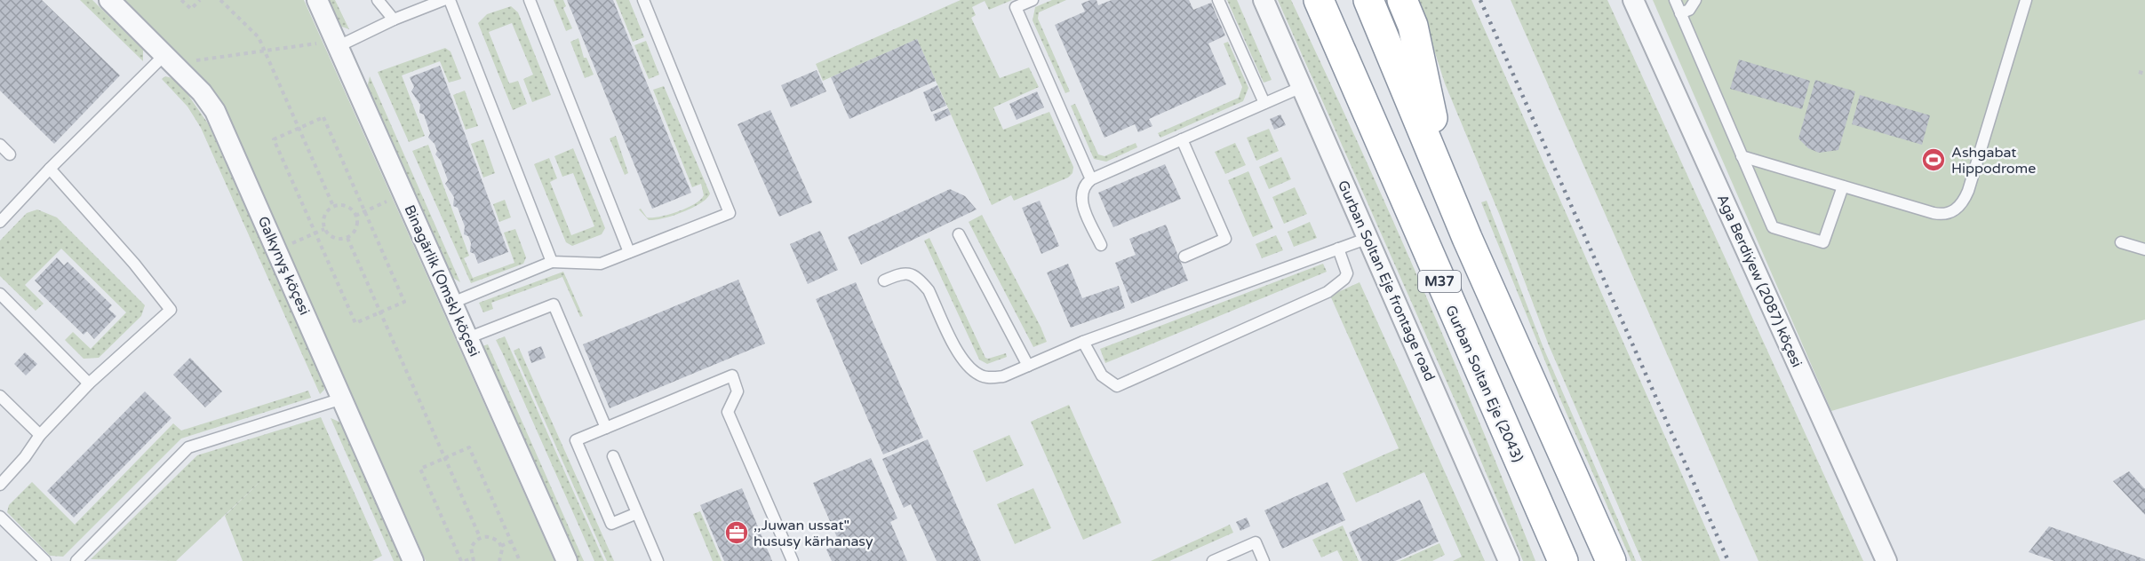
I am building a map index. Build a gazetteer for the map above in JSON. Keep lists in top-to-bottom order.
{
  "streets": {
    "highway": ["M37", "Gurban Soltan Eje (2043)"],
    "street": [
      "Galkynyş köçesi",
      "Binagärlik (Omsk) köçesi",
      "Gurban Soltan Eje frontage road",
      "Aga Berdiýew (2087) köçesi"
    ]
  },
  "places": {
    "sports": ["Ashgabat Hippodrome"],
    "office": [",,Juwan ussat\" hususy kärhanasy"]
  }
}
